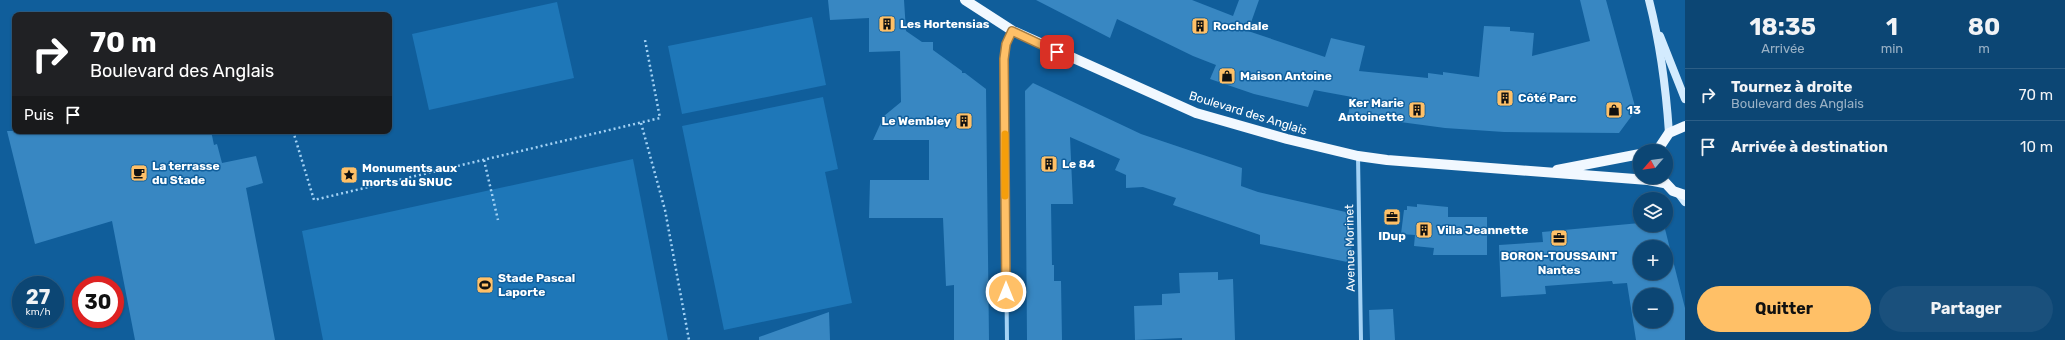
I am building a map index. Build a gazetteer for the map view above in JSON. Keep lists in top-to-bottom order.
{
  "streets": {
    "main road": ["Boulevard des Anglais"],
    "street": ["Avenue Morinet"]
  },
  "crossings": [
    ["Boulevard des Anglais", "Avenue Morinet"]
  ],
  "places": {
    "building": [
      "Les Hortensias",
      "Rochdale",
      "Côté Parc",
      "Ker Marie Antoinette",
      "Le Wembley",
      "Le 84",
      "Villa Jeannette"
    ],
    "shop": ["Maison Antoine", "13"],
    "cafe": ["La terrasse du Stade"],
    "place": ["Monuments aux morts du SNUC"],
    "office": ["IDup", "BORON-TOUSSAINT Nantes"],
    "sports": ["Stade Pascal Laporte"]
  },
  "north": "bottom left",
  "page": {
    "eta": [
      "18:35",
      "Arrivée",
      "1",
      "min",
      "80",
      "m"
    ],
    "turn": ["70 m", "Boulevard des Anglais"],
    "list": [
      {
        "name": "Tournez à droite",
        "note": "Boulevard des Anglais",
        "value": "70 m"
      },
      {
        "name": "Arrivée à destination",
        "value": "10 m"
      }
    ],
    "then": "Puis",
    "map_buttons": ["+", "−"],
    "speed": "27 km/h",
    "limit": "30",
    "buttons": ["Quitter", "Partager"]
  }
}
